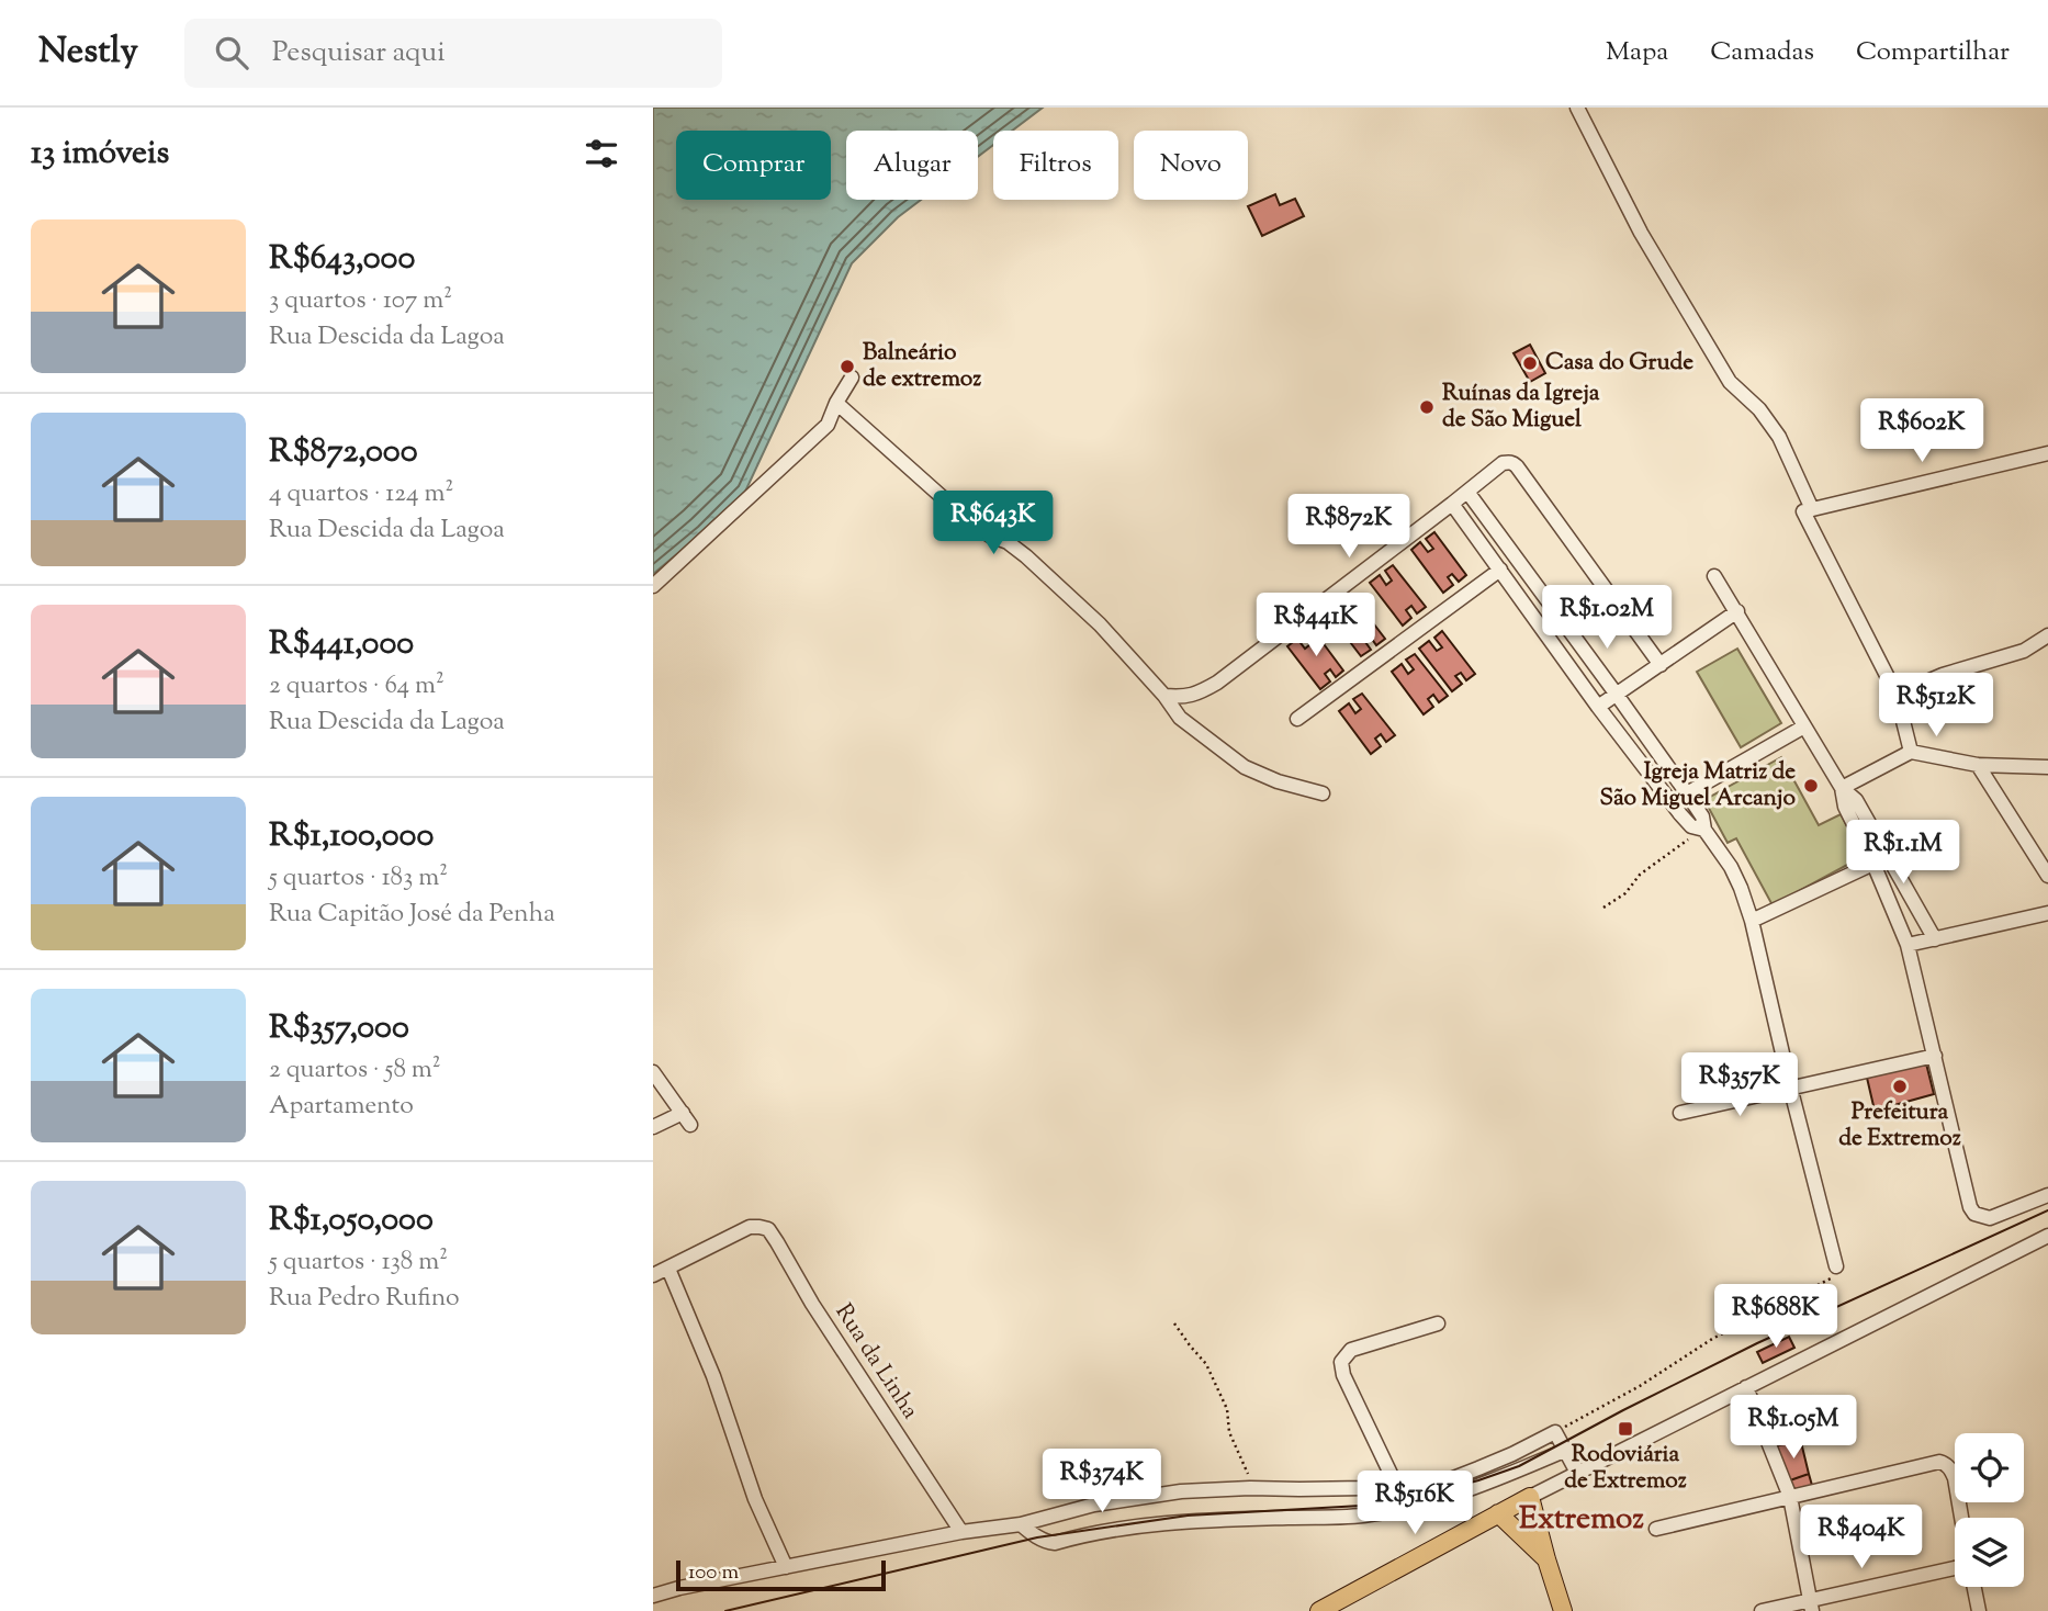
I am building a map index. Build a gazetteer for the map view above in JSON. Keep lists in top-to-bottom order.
{
  "streets": {
    "street": ["Rua da Linha"]
  },
  "districts": ["Extremoz"],
  "places": {
    "other": [
      "Casa do Grude",
      "Balneário de extremoz",
      "Ruínas da Igreja de São Miguel",
      "Igreja Matriz de São Miguel Arcanjo",
      "Prefeitura de Extremoz"
    ],
    "transit": ["Rodoviária de Extremoz"]
  },
  "scale_bar": "100 m",
  "page": {
    "header": "Nestly",
    "search": "Pesquisar aqui",
    "nav": ["Mapa", "Camadas", "Compartilhar"],
    "heading": "13 imóveis",
    "chip": [
      "Comprar",
      "Alugar",
      "Filtros",
      "Novo"
    ],
    "list": [
      {
        "name": "R$643,000",
        "note": "3 quartos · 107 m² · Rua Descida da Lagoa"
      },
      {
        "name": "R$872,000",
        "note": "4 quartos · 124 m² · Rua Descida da Lagoa"
      },
      {
        "name": "R$441,000",
        "note": "2 quartos · 64 m² · Rua Descida da Lagoa"
      },
      {
        "name": "R$1,100,000",
        "note": "5 quartos · 183 m² · Rua Capitão José da Penha"
      },
      {
        "name": "R$357,000",
        "note": "2 quartos · 58 m² · Apartamento"
      },
      {
        "name": "R$1,050,000",
        "note": "5 quartos · 138 m² · Rua Pedro Rufino"
      }
    ],
    "price": [
      "R$602K",
      "R$643K",
      "R$872K",
      "R$1.02M",
      "R$441K",
      "R$512K",
      "R$1.1M",
      "R$357K",
      "R$688K",
      "R$1.05M",
      "R$374K",
      "R$516K",
      "R$404K"
    ],
    "scale": "100 m"
  }
}
